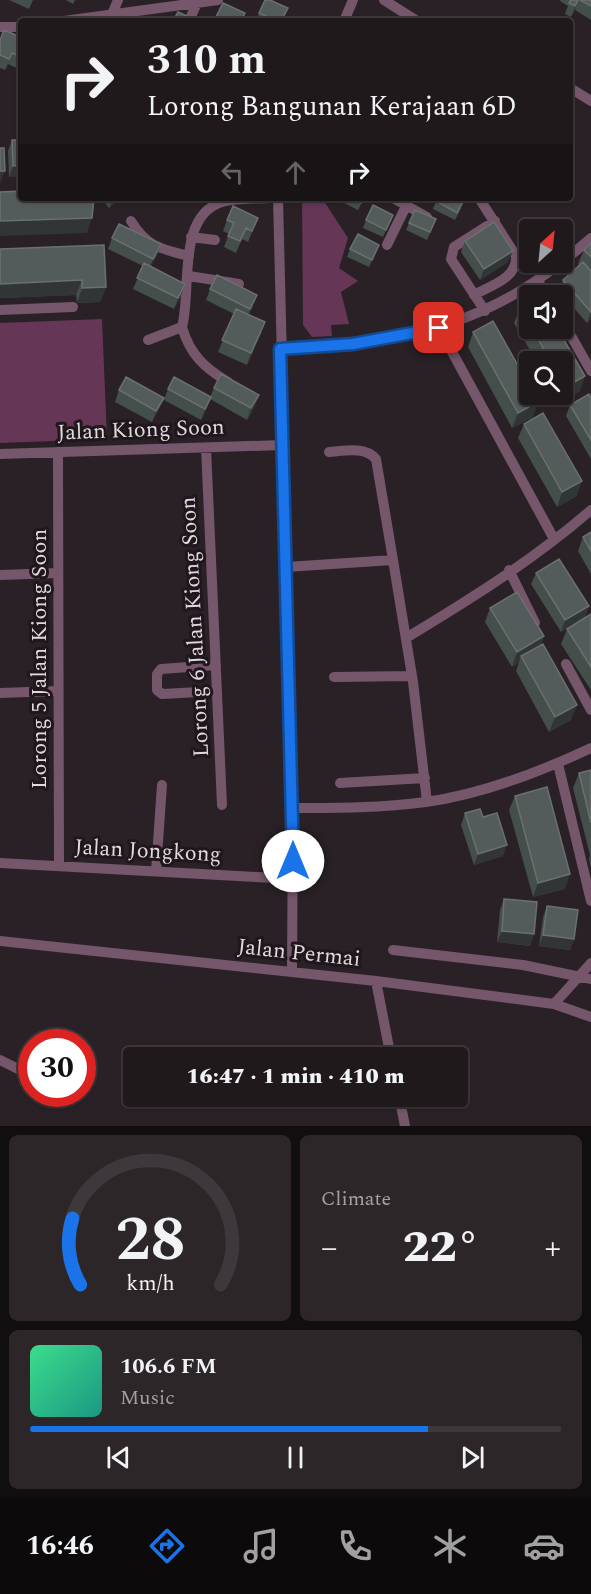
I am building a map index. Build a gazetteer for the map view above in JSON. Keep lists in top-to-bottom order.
{
  "streets": {
    "street": [
      "Jalan Kiong Soon",
      "Lorong 6 Jalan Kiong Soon",
      "Lorong 5 Jalan Kiong Soon",
      "Jalan Jongkong",
      "Jalan Permai"
    ]
  },
  "crossings": [
    ["Jalan Kiong Soon", "Lorong 6 Jalan Kiong Soon"],
    ["Jalan Kiong Soon", "Lorong 5 Jalan Kiong Soon"],
    ["Lorong 5 Jalan Kiong Soon", "Jalan Jongkong"]
  ],
  "north": "top right",
  "page": {
    "turn": ["310 m", "Lorong Bangunan Kerajaan 6D"],
    "limit": "30",
    "trip": "16:47 · 1 min · 410 m",
    "tile": "Climate",
    "heat": ["−", "22°", "+"],
    "song": ["106.6 FM", "Music"],
    "tabs": "16:46",
    "gauge": ["28", "km/h"]
  }
}
